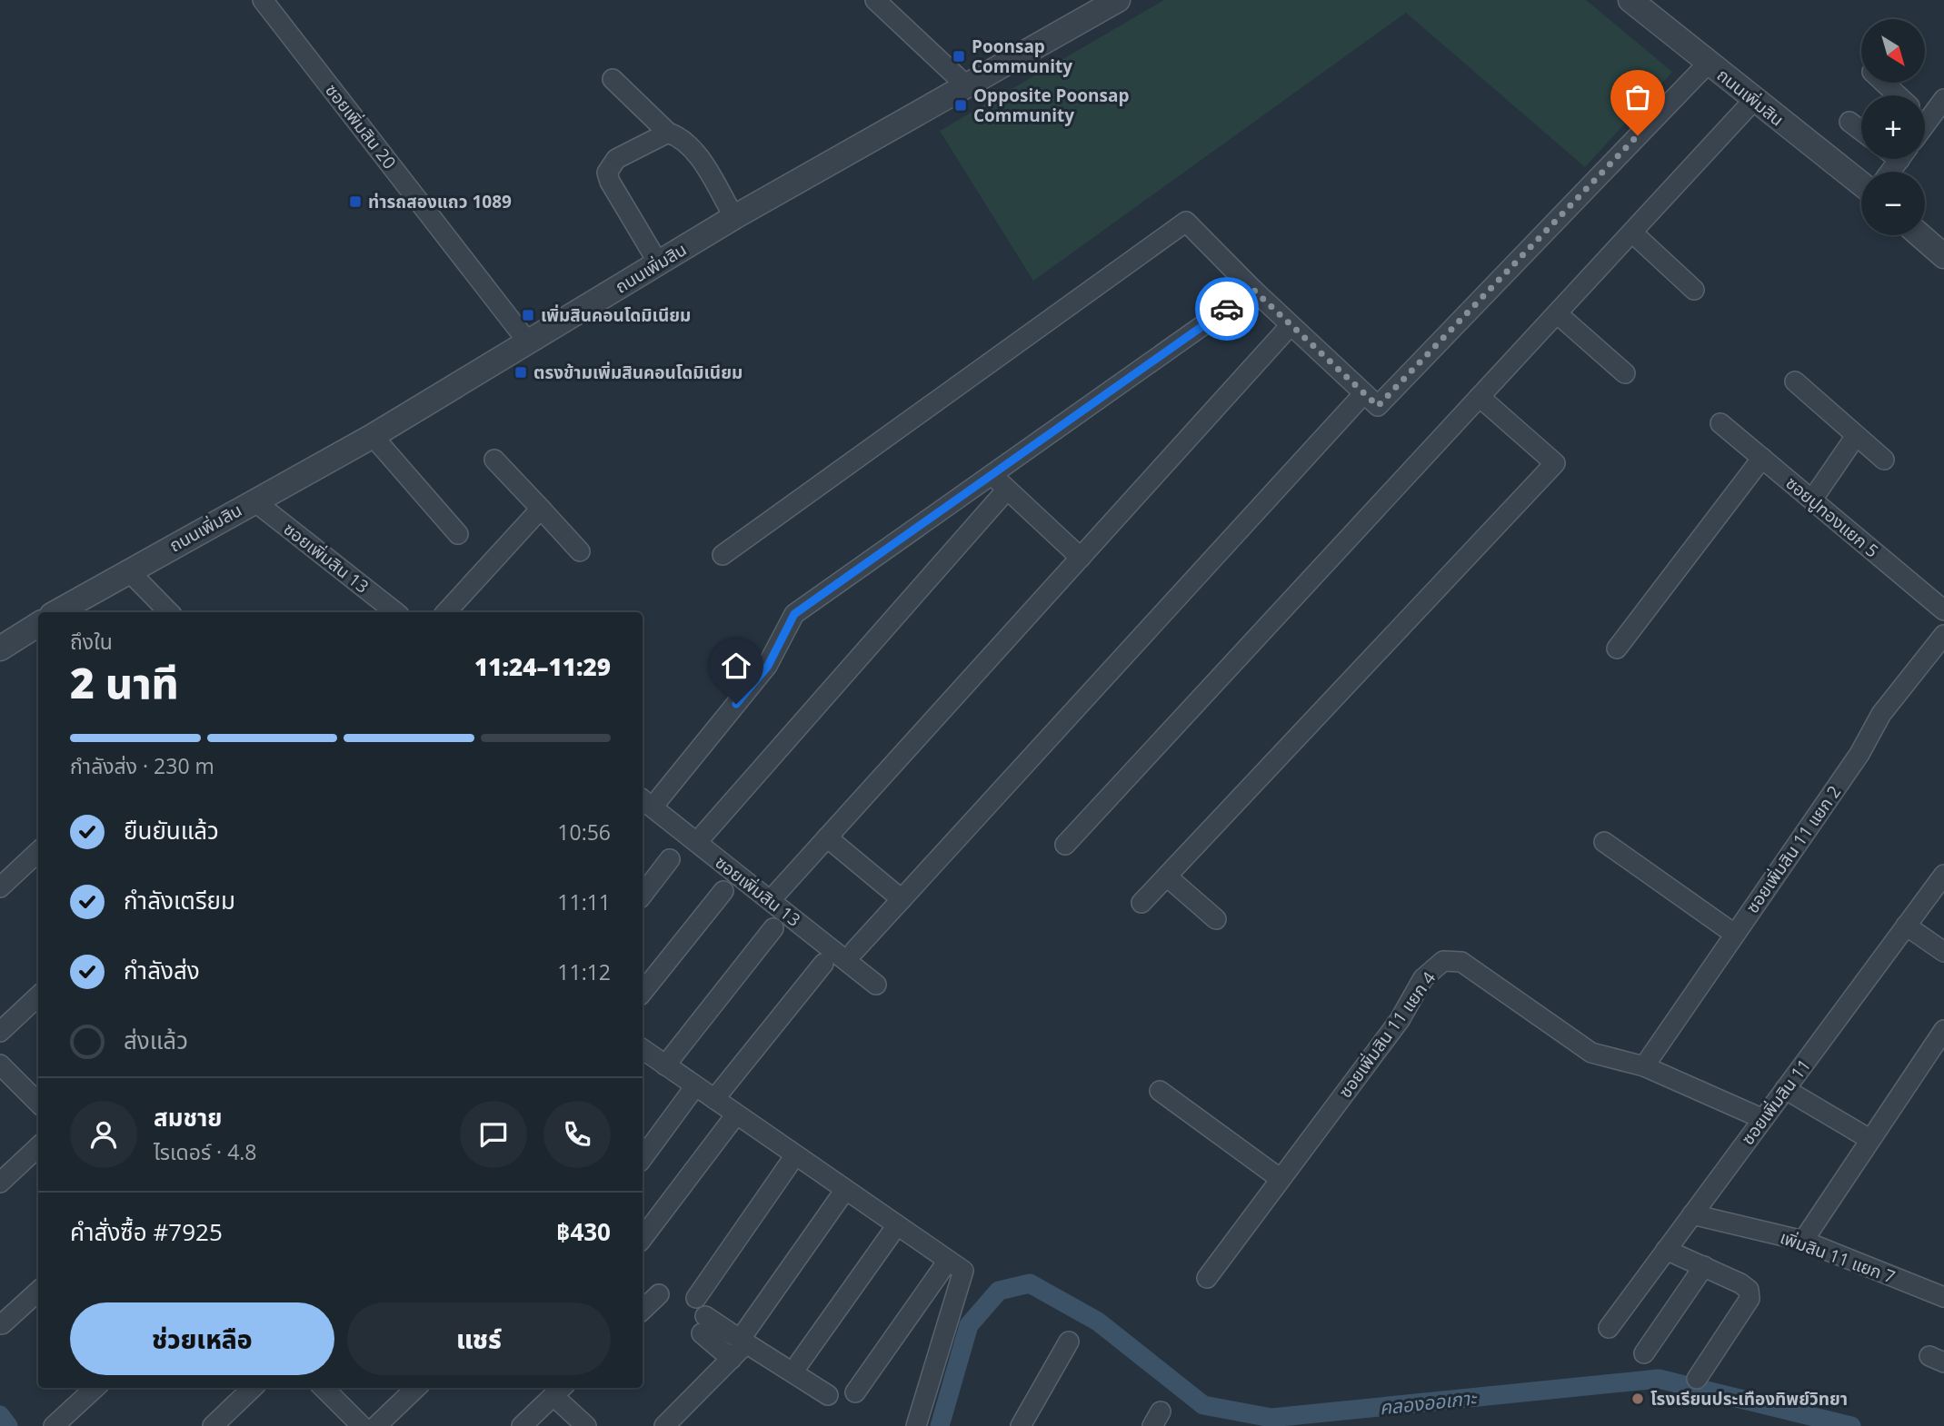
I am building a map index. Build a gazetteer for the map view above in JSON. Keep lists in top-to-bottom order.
{
  "streets": {
    "street": [
      "ถนนเพิ่มสิน",
      "ซอยเพิ่มสิน 20",
      "ซอยปูทองแยก 5",
      "ซอยเพิ่มสิน 13",
      "ซอยเพิ่มสิน 11 แยก 2",
      "ซอยเพิ่มสิน 11 แยก 4",
      "ซอยเพิ่มสิน 11",
      "เพิ่มสิน 11 แยก 7"
    ]
  },
  "crossings": [
    ["ถนนเพิ่มสิน", "ซอยเพิ่มสิน 20"],
    ["ถนนเพิ่มสิน", "ซอยเพิ่มสิน 13"],
    ["ซอยเพิ่มสิน 11 แยก 2", "ซอยเพิ่มสิน 11 แยก 4"],
    ["ซอยเพิ่มสิน 11 แยก 4", "ซอยเพิ่มสิน 11"],
    ["ซอยเพิ่มสิน 11", "เพิ่มสิน 11 แยก 7"]
  ],
  "water": ["คลองออเกาะ"],
  "places": {
    "transit": [
      "Poonsap Community",
      "Opposite Poonsap Community",
      "ท่ารถสองแถว 1089",
      "เพิ่มสินคอนโดมิเนียม",
      "ตรงข้ามเพิ่มสินคอนโดมิเนียม"
    ],
    "other": ["โรงเรียนประเทืองทิพย์วิทยา"]
  },
  "north": "bottom right",
  "page": {
    "map_buttons": ["+", "−"],
    "heading": ["2 นาที", "ถึงใน", "11:24–11:29"],
    "panel": [
      "สมชาย",
      "ไรเดอร์ · 4.8",
      "คำสั่งซื้อ #7925",
      "฿430"
    ],
    "bar": "กำลังส่ง · 230 m",
    "list": [
      ["ยืนยันแล้ว", "10:56"],
      ["กำลังเตรียม", "11:11"],
      ["กำลังส่ง", "11:12"],
      "ส่งแล้ว"
    ],
    "buttons": ["ช่วยเหลือ", "แชร์"]
  }
}
